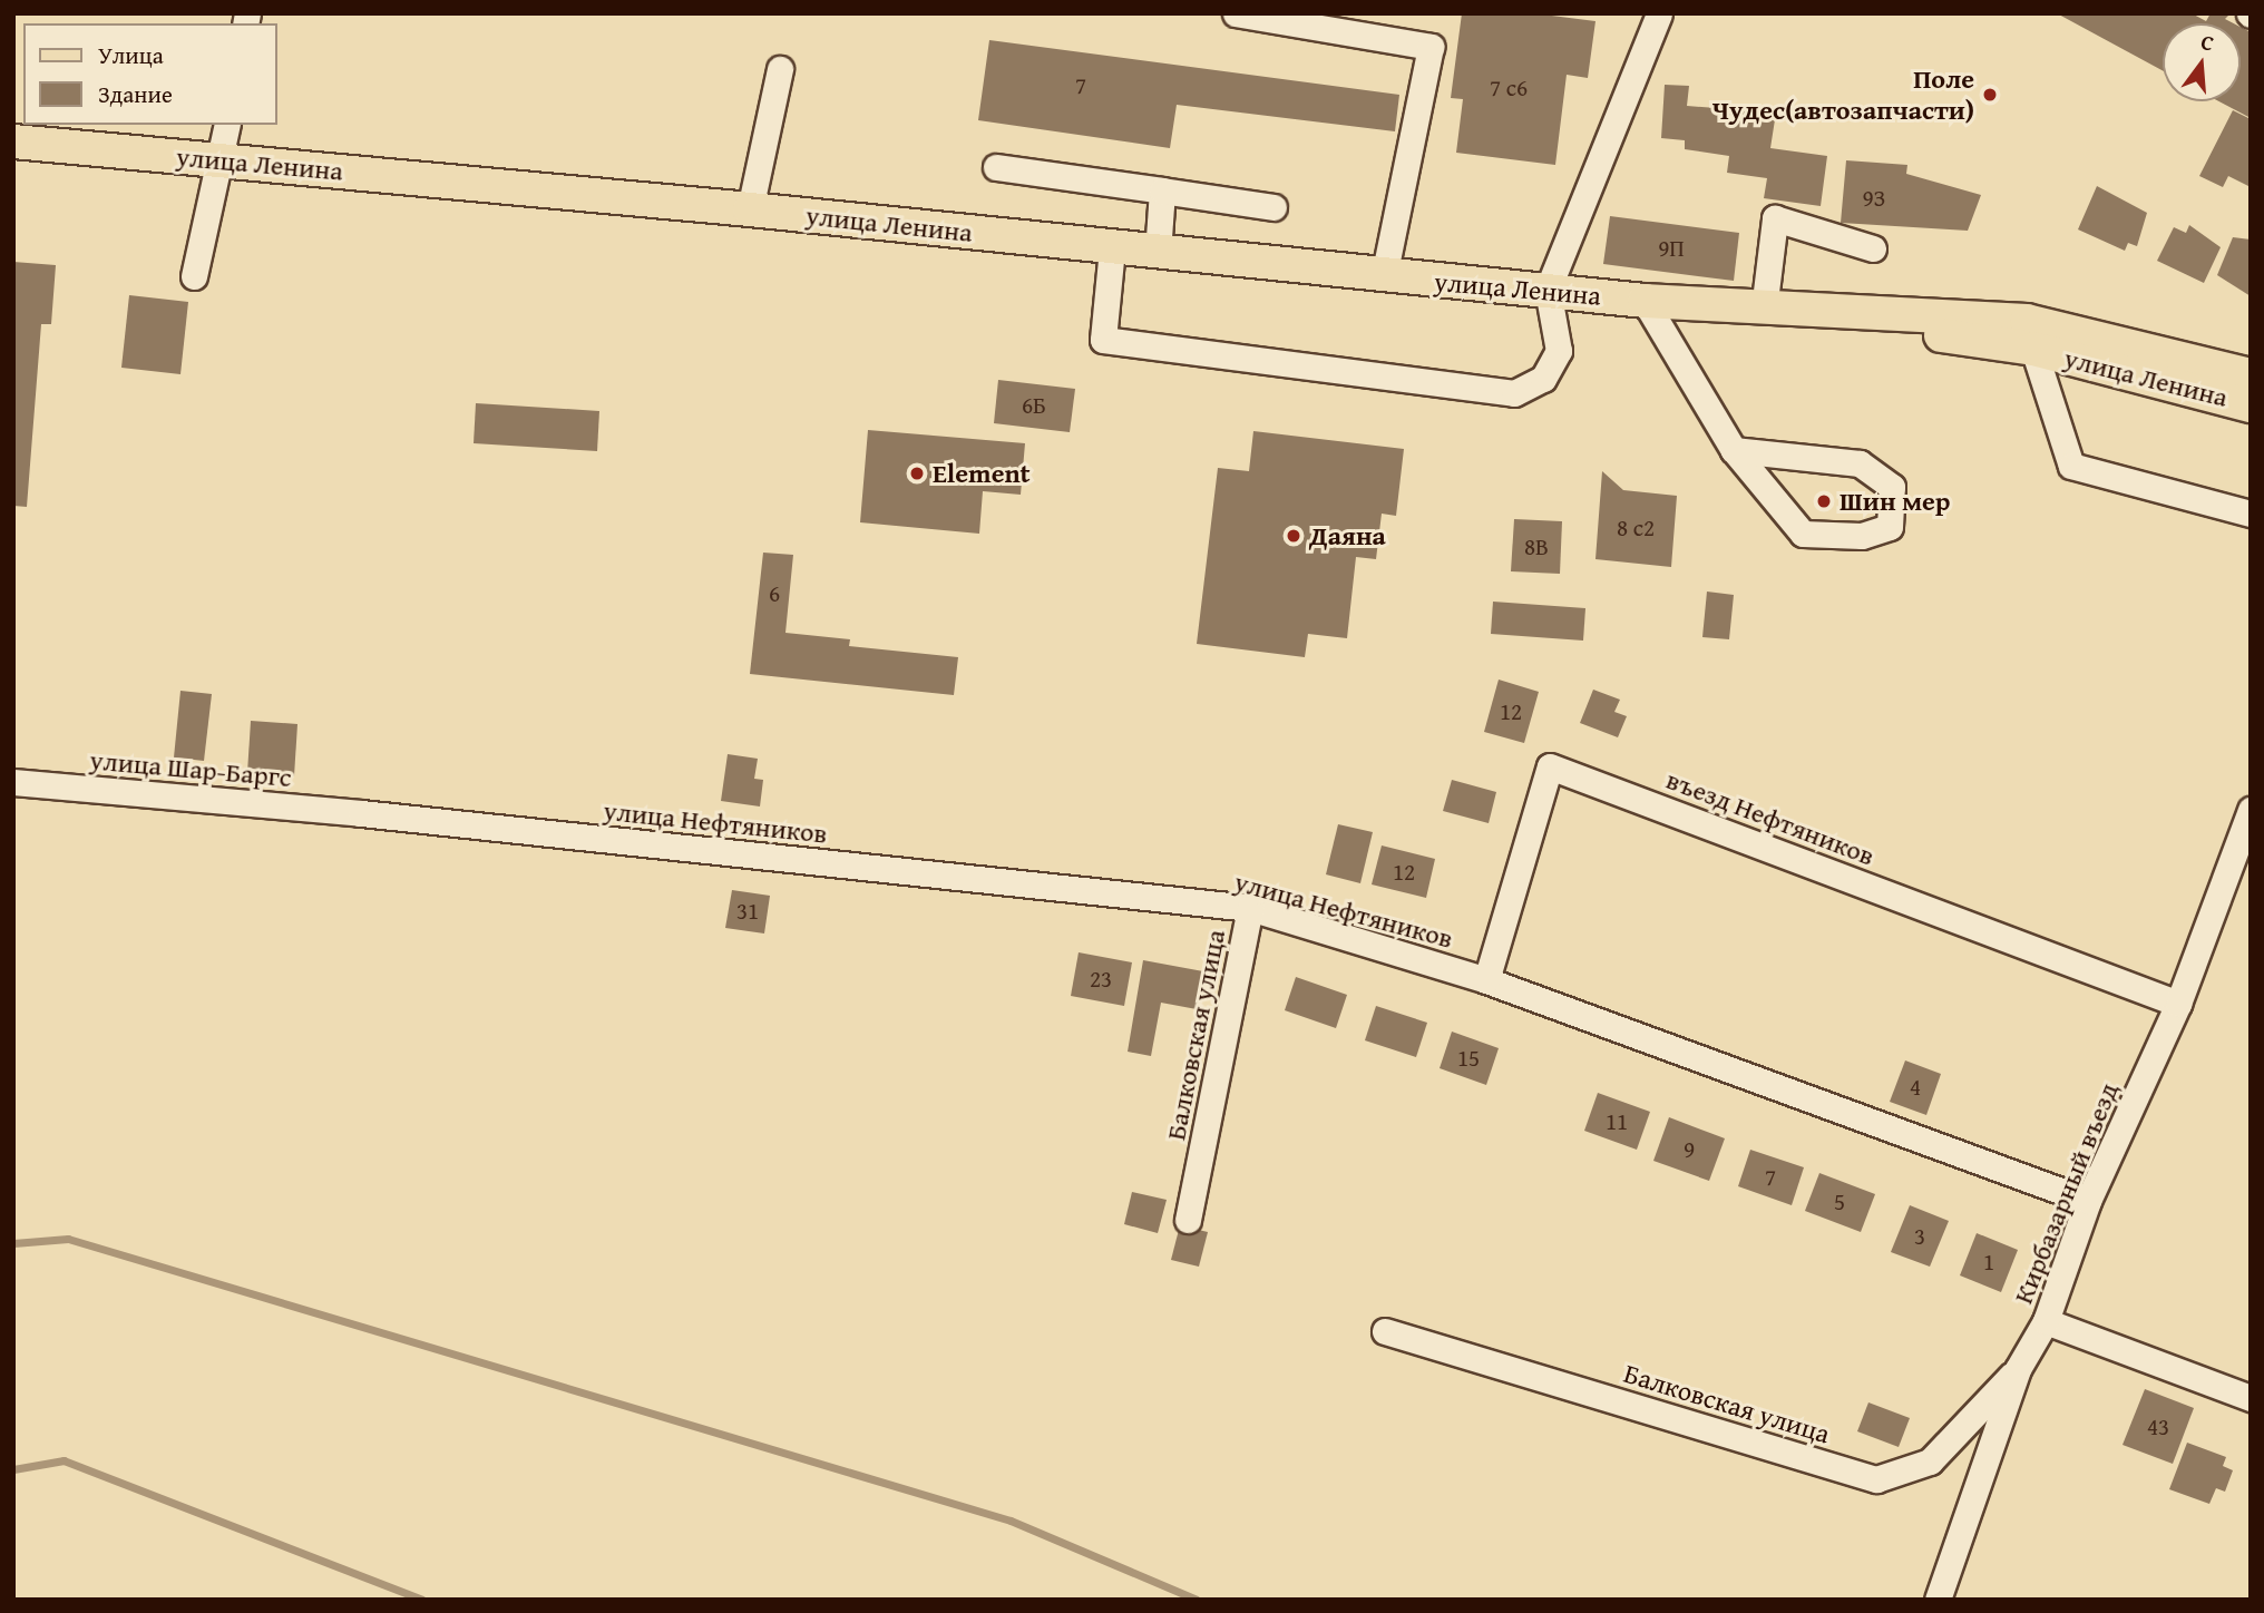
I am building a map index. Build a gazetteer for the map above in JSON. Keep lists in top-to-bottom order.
{
  "streets": {
    "main road": ["улица Ленина"],
    "street": [
      "улица Шар-Баргс",
      "въезд Нефтяников",
      "улица Нефтяников",
      "Балковская улица",
      "Кирбазарный въезд"
    ]
  },
  "crossings": [
    ["улица Шар-Баргс", "улица Нефтяников"],
    ["въезд Нефтяников", "улица Нефтяников"],
    ["въезд Нефтяников", "Кирбазарный въезд"],
    ["улица Нефтяников", "Балковская улица"],
    ["улица Нефтяников", "Кирбазарный въезд"],
    ["Балковская улица", "Кирбазарный въезд"]
  ],
  "places": [
    "Поле Чудес(автозапчасти)",
    "Element",
    "Шин мер",
    "Даяна"
  ],
  "house_numbers": [
    "7",
    "7 с6",
    "9З",
    "9П",
    "6Б",
    "8 с2",
    "8В",
    "6",
    "12",
    "12",
    "31",
    "23",
    "15",
    "4",
    "11",
    "9",
    "7",
    "5",
    "3",
    "1",
    "43"
  ],
  "legend": ["Улица", "Здание"],
  "north": "top"
}
